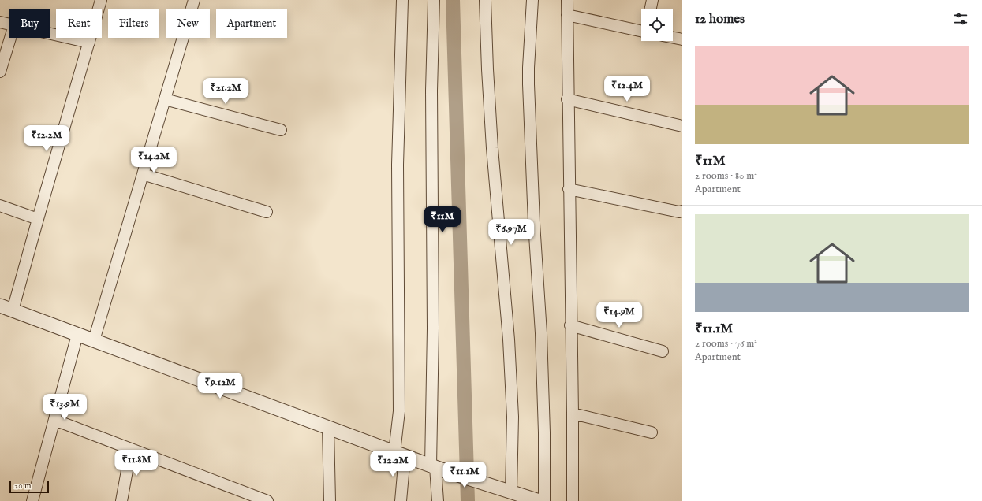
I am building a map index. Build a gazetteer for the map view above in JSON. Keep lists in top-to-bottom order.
{
  "scale_bar": "20 m",
  "page": {
    "heading": "12 homes",
    "chip": [
      "Buy",
      "Rent",
      "Filters",
      "New",
      "Apartment"
    ],
    "list": [
      {
        "name": "₹11M",
        "note": "2 rooms · 80 m² · Apartment"
      },
      {
        "name": "₹11.1M",
        "note": "2 rooms · 76 m² · Apartment"
      }
    ],
    "price": [
      "₹12.4M",
      "₹21.2M",
      "₹12.2M",
      "₹14.2M",
      "₹11M",
      "₹6.97M",
      "₹14.9M",
      "₹9.12M",
      "₹13.9M",
      "₹11.8M",
      "₹12.2M",
      "₹11.1M"
    ],
    "scale": "20 m"
  }
}
